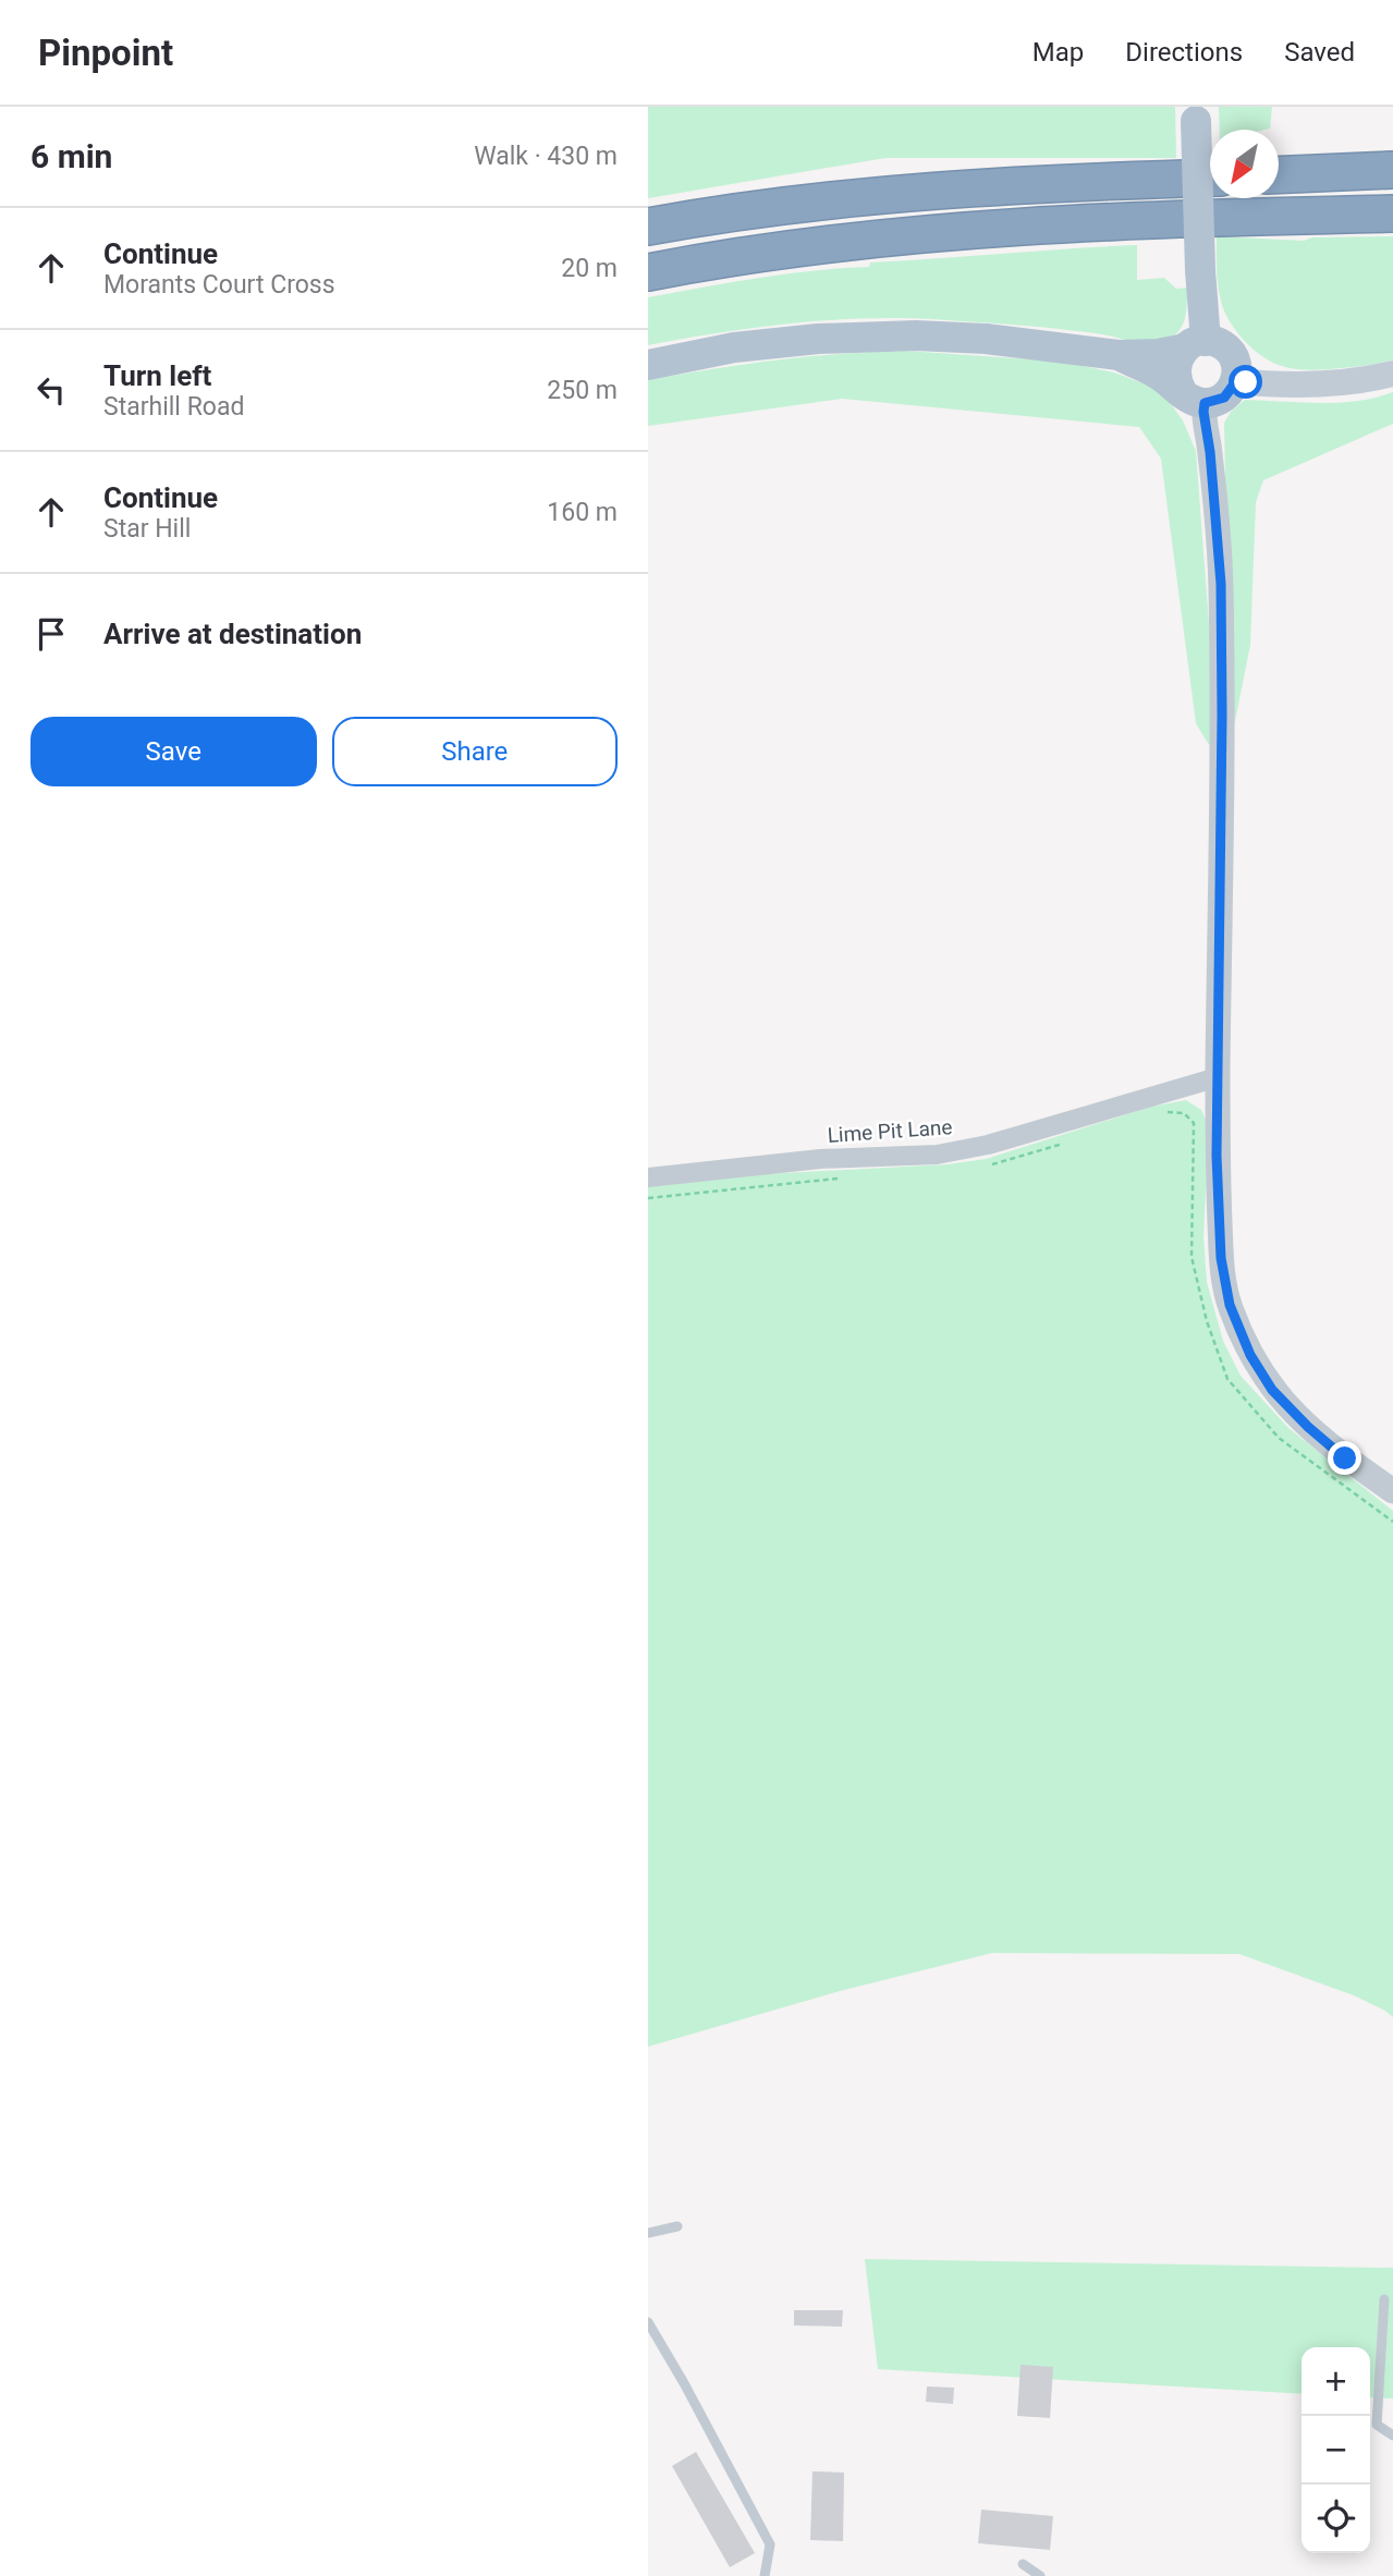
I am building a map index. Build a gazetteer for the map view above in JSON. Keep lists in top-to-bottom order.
{
  "streets": {
    "street": ["Lime Pit Lane"]
  },
  "north": "bottom left",
  "page": {
    "header": "Pinpoint",
    "nav": ["Map", "Directions", "Saved"],
    "heading": ["6 min", "Walk · 430 m"],
    "list": [
      ["Continue", "Morants Court Cross", "20 m"],
      ["Turn left", "Starhill Road", "250 m"],
      ["Continue", "Star Hill", "160 m"],
      "Arrive at destination"
    ],
    "buttons": ["Save", "Share"],
    "map_buttons": ["+", "−"]
  }
}
